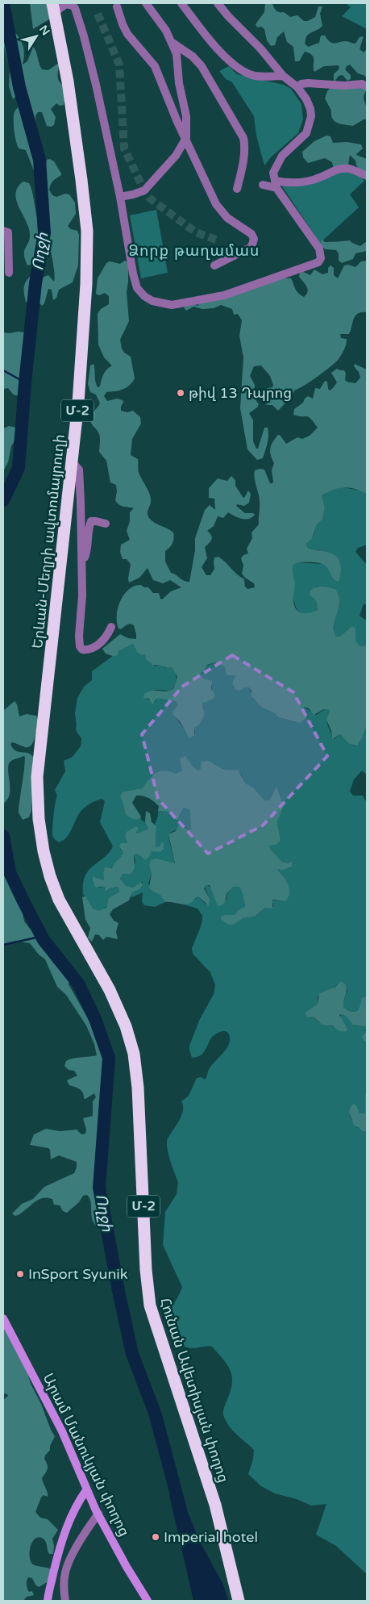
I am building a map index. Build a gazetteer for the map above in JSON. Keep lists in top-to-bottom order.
{
  "streets": {
    "highway": ["Մ-2", "Երևան-Մեղրի ավտոմայրուղի", "Հունան Ավետիսյան փողոց"],
    "street": ["Արամ Մանուկյան փողոց"]
  },
  "crossings": [
    ["Երևան-Մեղրի ավտոմայրուղի", "Հունան Ավետիսյան փողոց"]
  ],
  "districts": ["Ձորք թաղամաս"],
  "water": ["Ողջի"],
  "places": ["թիվ 13 Դպրոց", "InSport Syunik", "Imperial hotel"],
  "north": "top right"
}
